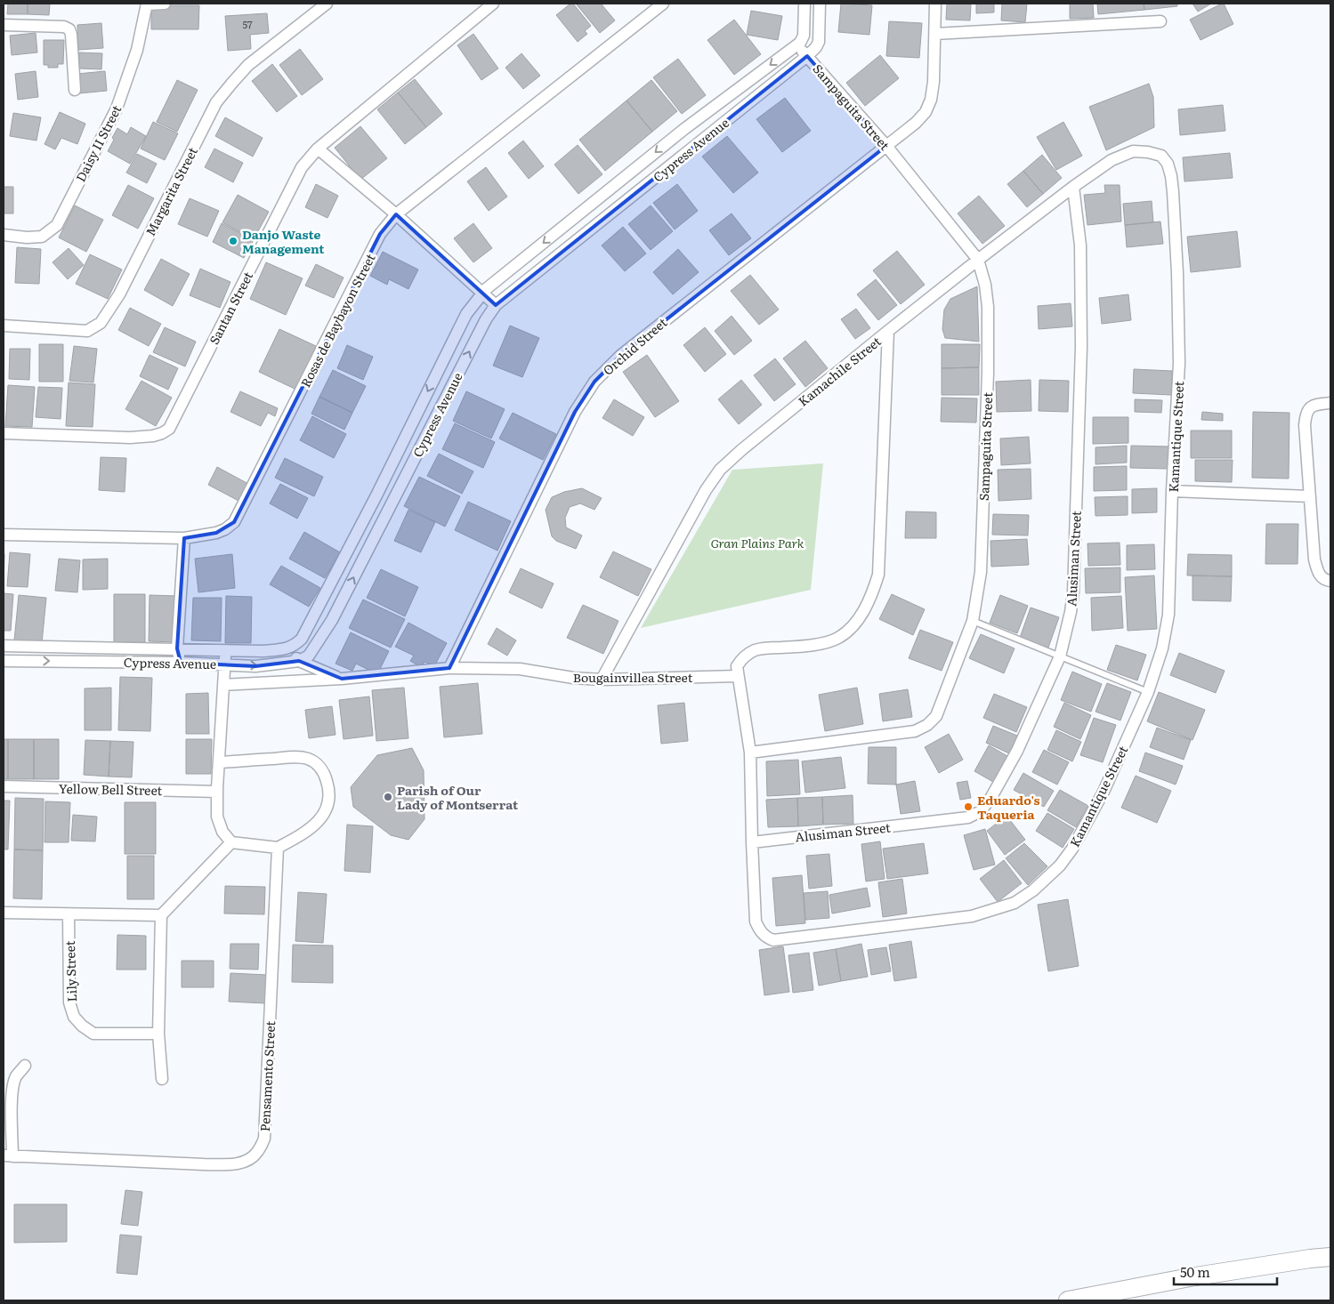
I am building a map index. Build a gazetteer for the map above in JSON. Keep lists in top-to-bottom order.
{
  "streets": {
    "street": [
      "Sampaguita Street",
      "Daisy II Street",
      "Cypress Avenue",
      "Margarita Street",
      "Santan Street",
      "Rosas de Baybayon Street",
      "Orchid Street",
      "Kamachile Street",
      "Kamantique Street",
      "Alusiman Street",
      "Bougainvillea Street",
      "Yellow Bell Street",
      "Lily Street",
      "Pensamento Street"
    ]
  },
  "crossings": [
    ["Sampaguita Street", "Cypress Avenue"],
    ["Sampaguita Street", "Orchid Street"],
    ["Sampaguita Street", "Kamachile Street"],
    ["Sampaguita Street", "Kamantique Street"],
    ["Cypress Avenue", "Bougainvillea Street"],
    ["Orchid Street", "Bougainvillea Street"],
    ["Kamachile Street", "Kamantique Street"],
    ["Kamachile Street", "Alusiman Street"],
    ["Kamachile Street", "Bougainvillea Street"],
    ["Kamantique Street", "Alusiman Street"],
    ["Kamantique Street", "Bougainvillea Street"],
    ["Yellow Bell Street", "Pensamento Street"]
  ],
  "parks": ["Gran Plains Park"],
  "places": ["Danjo Waste Management", "Parish of Our Lady of Montserrat", "Eduardo's Taqueria"],
  "house_numbers": ["57"],
  "scale_bar": "50 m"
}
